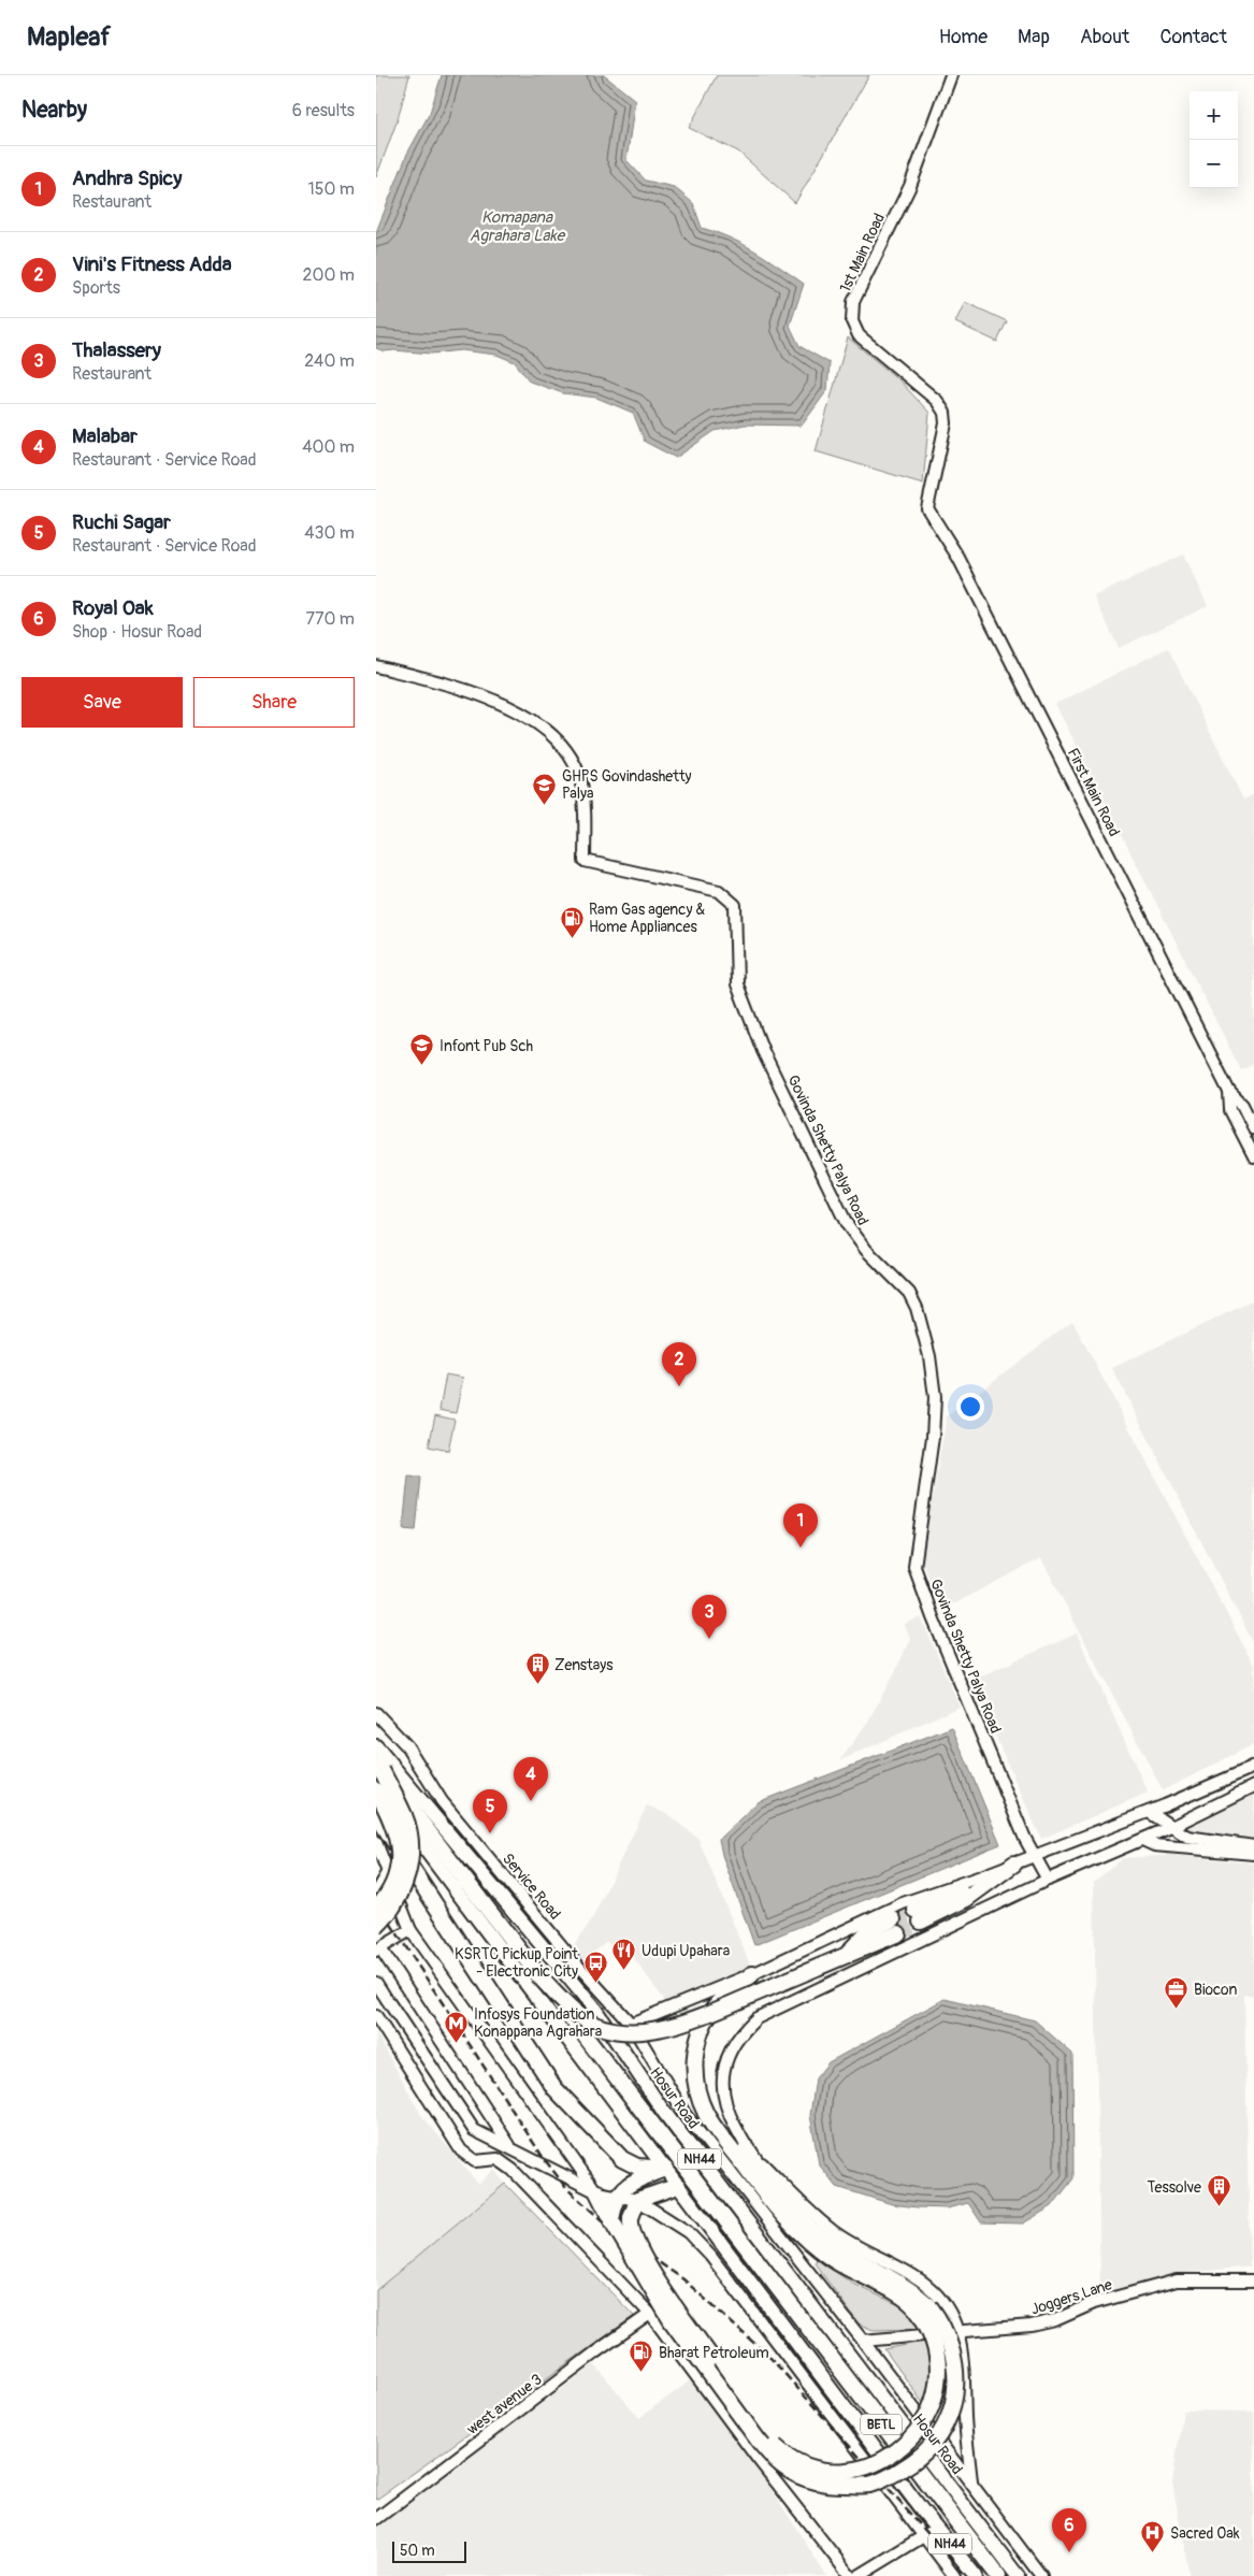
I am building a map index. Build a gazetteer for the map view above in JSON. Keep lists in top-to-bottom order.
{
  "streets": {
    "highway": ["Hosur Road", "NH44", "BETL"],
    "street": [
      "1st Main Road",
      "First Main Road",
      "Govinda Shetty Palya Road",
      "Service Road",
      "Joggers Lane",
      "west avenue 3"
    ]
  },
  "crossings": [
    ["1st Main Road", "First Main Road"],
    ["Service Road", "Joggers Lane"]
  ],
  "water": ["Komapana Agrahara Lake"],
  "places": {
    "school or university": ["GHPS Govindashetty Palya", "Infont Pub Sch"],
    "fuel station": ["Ram Gas agency & Home Appliances", "Bharat Petroleum"],
    "building": ["Zenstays", "Tessolve"],
    "restaurant": ["Udupi Upahara"],
    "bus stop": ["KSRTC Pickup Point - Electronic City"],
    "office": ["Biocon"],
    "metro station": ["Infosys Foundation Konappana Agrahara"],
    "hospital": ["Sacred Oak"]
  },
  "scale_bar": "50 m",
  "page": {
    "header": "Mapleaf",
    "nav": [
      "Home",
      "Map",
      "About",
      "Contact"
    ],
    "heading": ["Nearby", "6 results"],
    "map_buttons": ["+", "−"],
    "list": [
      {
        "mark": "1",
        "name": "Andhra Spicy",
        "note": "Restaurant",
        "value": "150 m"
      },
      {
        "mark": "2",
        "name": "Vini's Fitness Adda",
        "note": "Sports",
        "value": "200 m"
      },
      {
        "mark": "3",
        "name": "Thalassery",
        "note": "Restaurant",
        "value": "240 m"
      },
      {
        "mark": "4",
        "name": "Malabar",
        "note": "Restaurant · Service Road",
        "value": "400 m"
      },
      {
        "mark": "5",
        "name": "Ruchi Sagar",
        "note": "Restaurant · Service Road",
        "value": "430 m"
      },
      {
        "mark": "6",
        "name": "Royal Oak",
        "note": "Shop · Hosur Road",
        "value": "770 m"
      }
    ],
    "buttons": ["Save", "Share"],
    "pins": [
      "2",
      "1",
      "3",
      "4",
      "5",
      "6"
    ],
    "scale": "50 m"
  }
}
